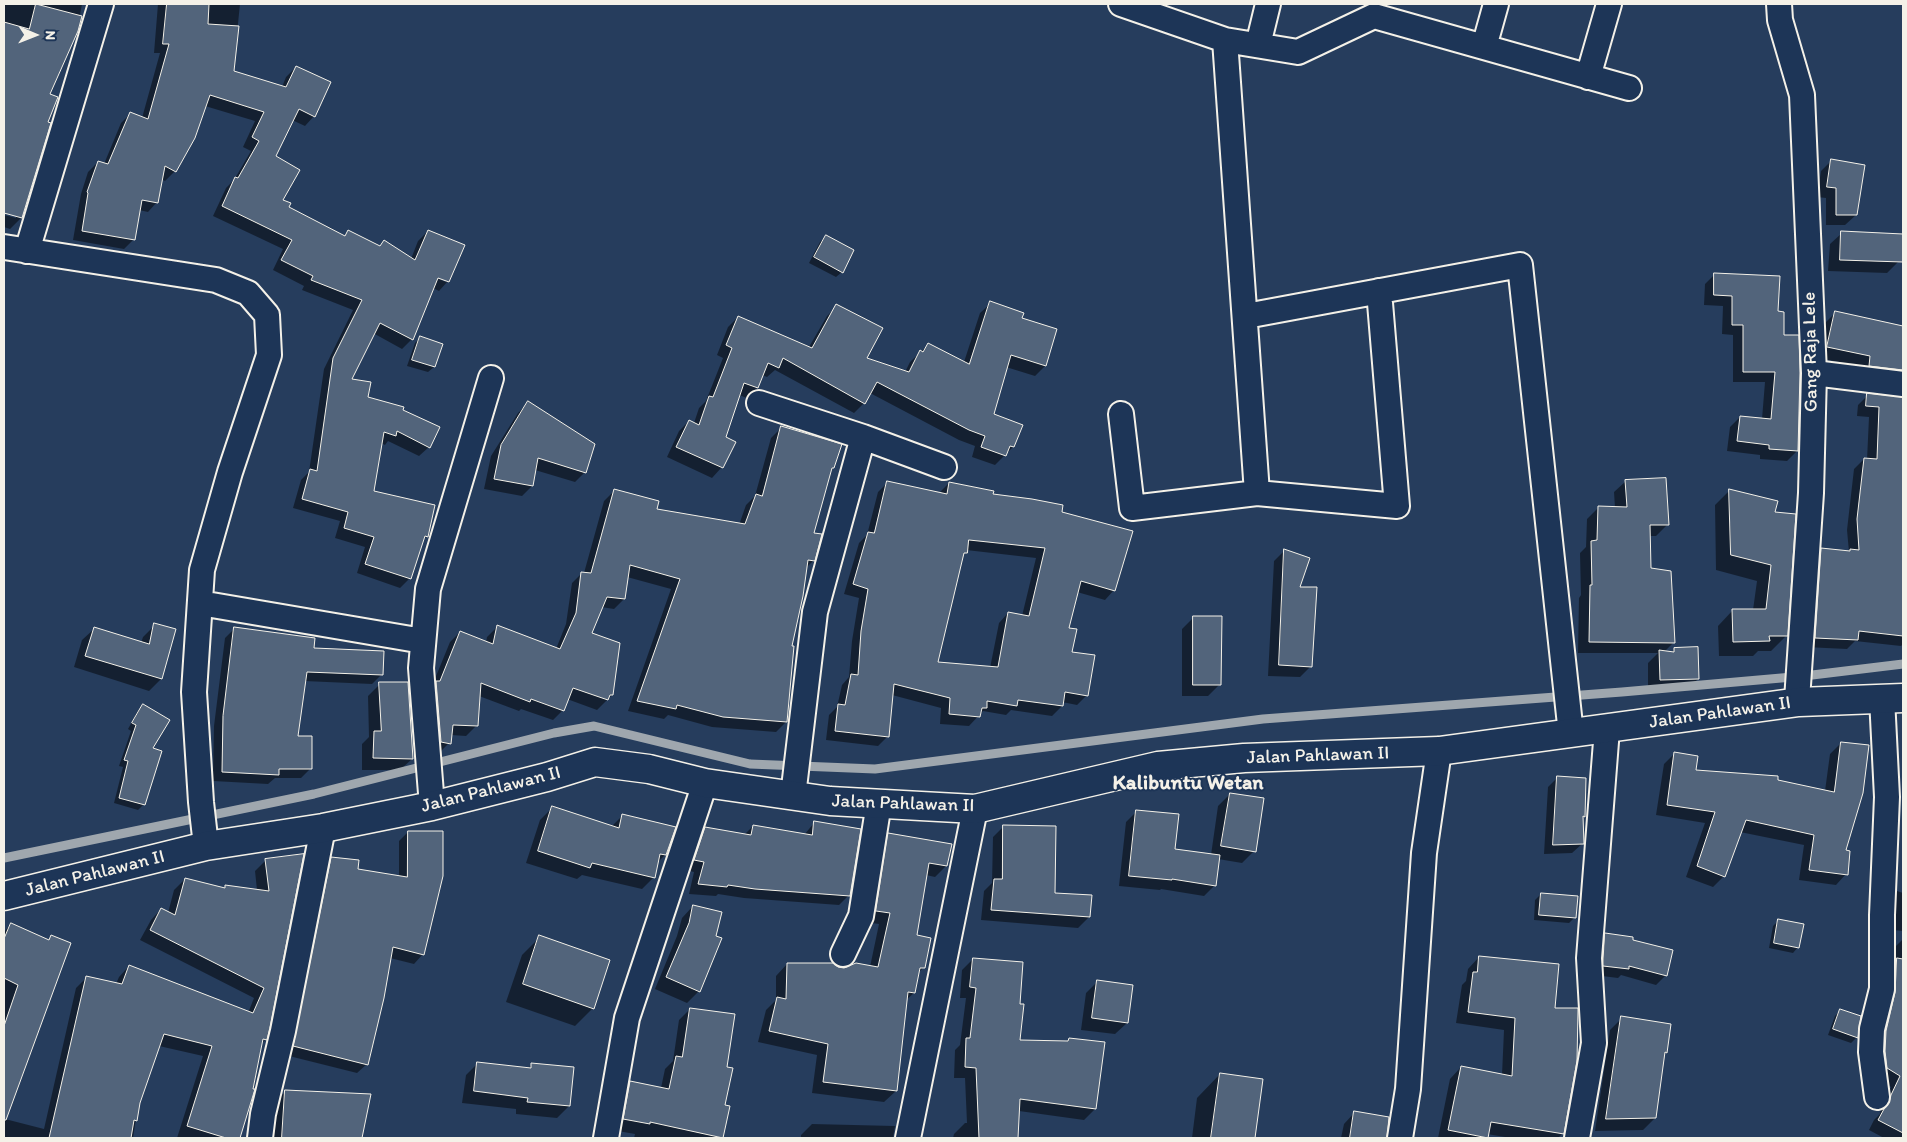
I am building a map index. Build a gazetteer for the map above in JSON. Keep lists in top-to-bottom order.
{
  "streets": {
    "street": ["Gang Raja Lele", "Jalan Pahlawan II"]
  },
  "crossings": [
    ["Gang Raja Lele", "Jalan Pahlawan II"]
  ],
  "districts": ["Kalibuntu Wetan"],
  "north": "right"
}
